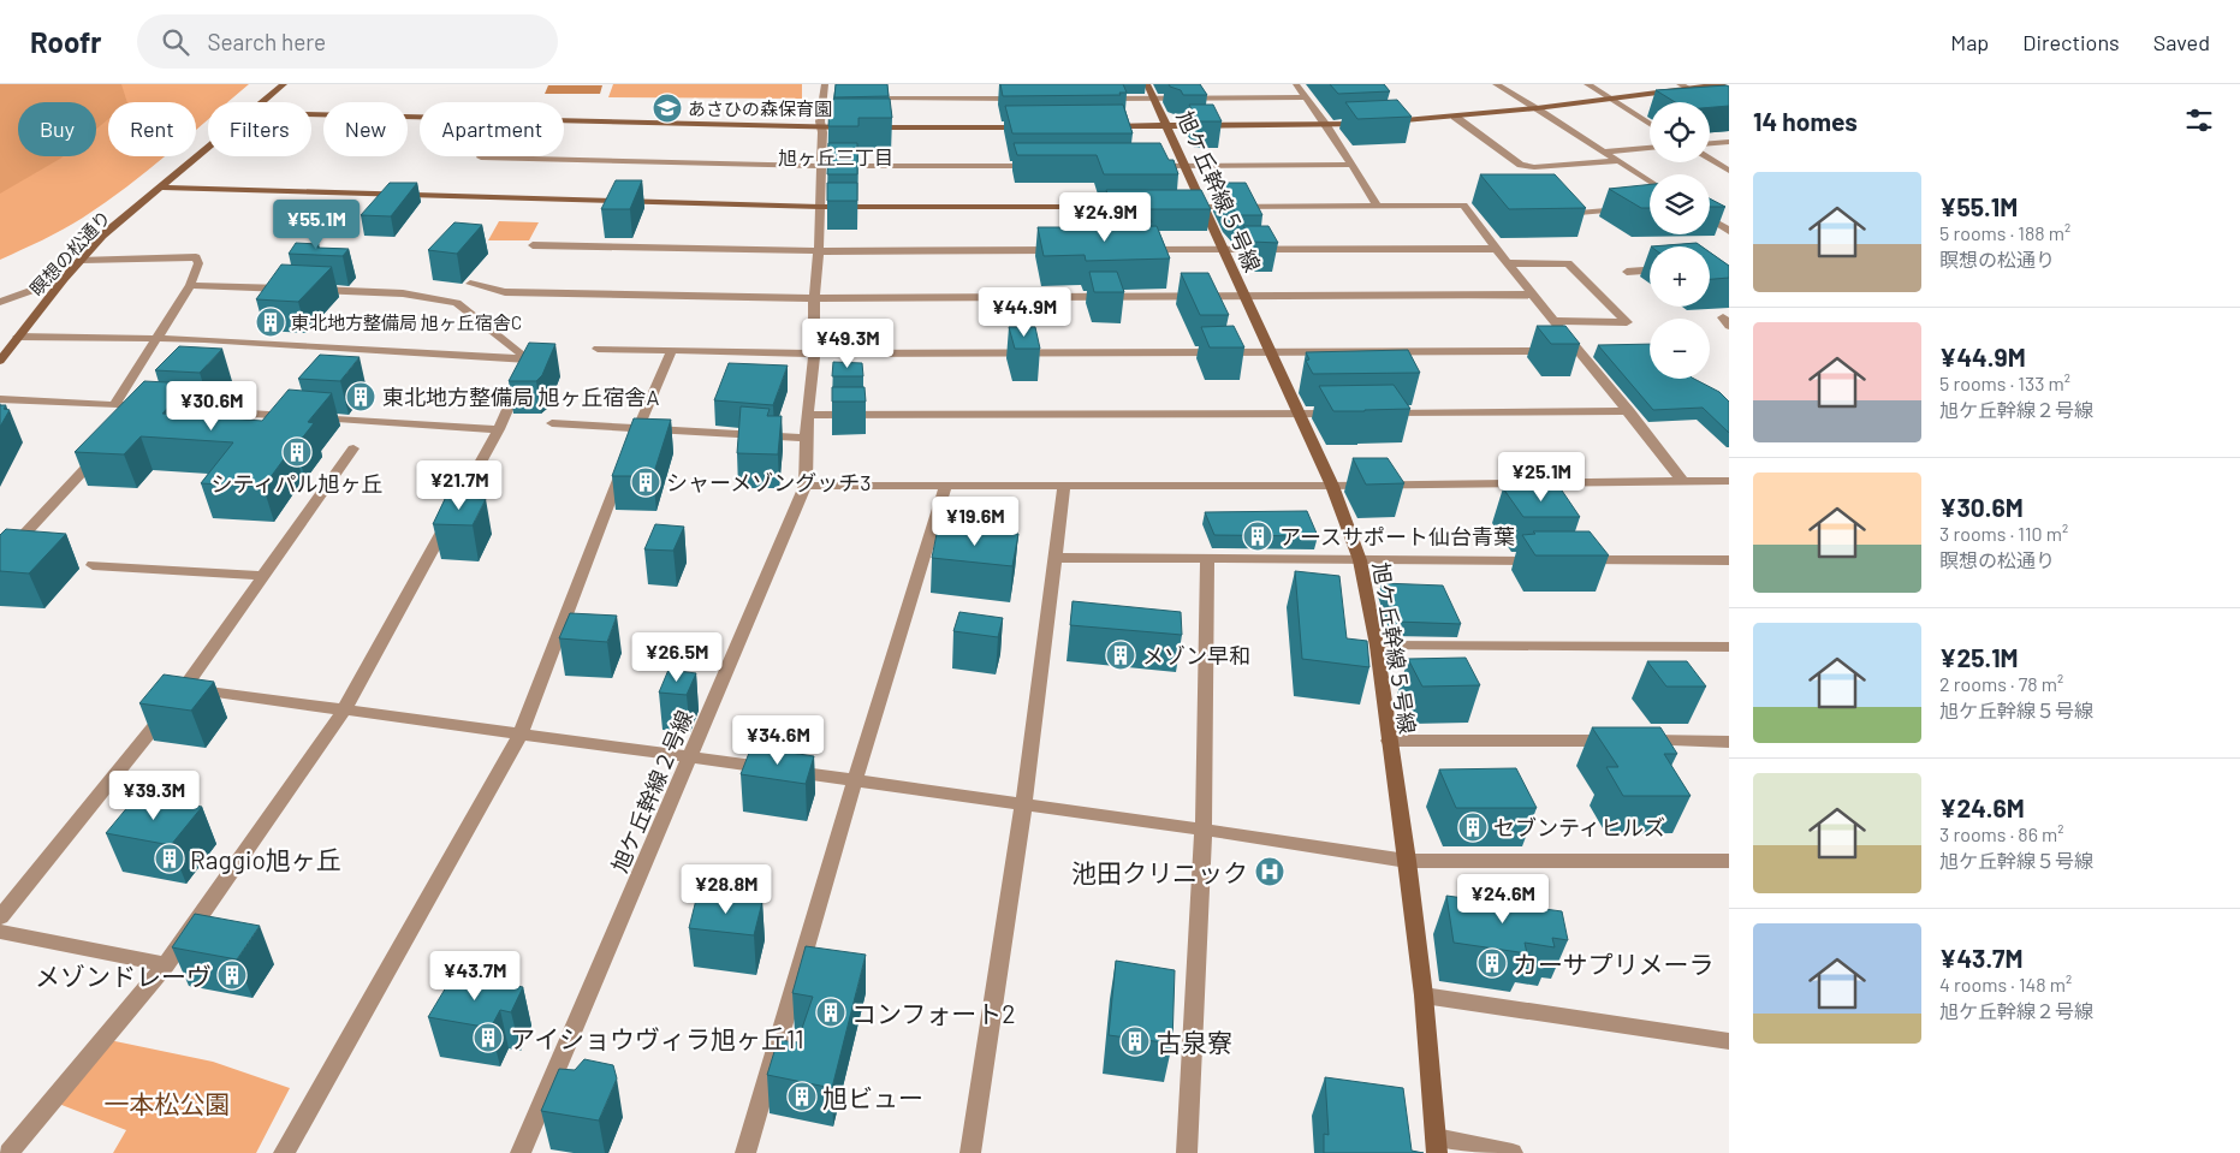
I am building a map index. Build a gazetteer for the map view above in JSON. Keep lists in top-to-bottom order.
{
  "streets": {
    "street": ["旭ケ丘幹線５号線", "瞑想の松通り", "旭ケ丘幹線２号線"]
  },
  "districts": ["旭ヶ丘三丁目"],
  "parks": ["一本松公園"],
  "places": {
    "school or university": ["あさひの森保育園"],
    "building": [
      "東北地方整備局 旭ヶ丘宿舎C",
      "東北地方整備局 旭ヶ丘宿舎A",
      "シティパル旭ヶ丘",
      "シャーメゾングッチ3",
      "アースサポート仙台青葉",
      "メゾン早和",
      "セブンティヒルズ",
      "Raggio旭ヶ丘",
      "カーサプリメーラ",
      "メゾンドレーヴ",
      "コンフォート2",
      "アイショウヴィラ旭ヶ丘11",
      "古泉寮",
      "旭ビュー"
    ],
    "hospital": ["池田クリニック"]
  },
  "page": {
    "header": "Roofr",
    "search": "Search here",
    "nav": ["Map", "Directions", "Saved"],
    "heading": "14 homes",
    "map_buttons": ["+", "−"],
    "chip": [
      "Buy",
      "Rent",
      "Filters",
      "New",
      "Apartment"
    ],
    "list": [
      {
        "name": "¥55.1M",
        "note": "5 rooms · 188 m² · 瞑想の松通り"
      },
      {
        "name": "¥44.9M",
        "note": "5 rooms · 133 m² · 旭ケ丘幹線２号線"
      },
      {
        "name": "¥30.6M",
        "note": "3 rooms · 110 m² · 瞑想の松通り"
      },
      {
        "name": "¥25.1M",
        "note": "2 rooms · 78 m² · 旭ケ丘幹線５号線"
      },
      {
        "name": "¥24.6M",
        "note": "3 rooms · 86 m² · 旭ケ丘幹線５号線"
      },
      {
        "name": "¥43.7M",
        "note": "4 rooms · 148 m² · 旭ケ丘幹線２号線"
      }
    ],
    "price": [
      "¥24.9M",
      "¥55.1M",
      "¥44.9M",
      "¥49.3M",
      "¥30.6M",
      "¥25.1M",
      "¥21.7M",
      "¥19.6M",
      "¥26.5M",
      "¥34.6M",
      "¥39.3M",
      "¥28.8M",
      "¥24.6M",
      "¥43.7M"
    ]
  }
}
